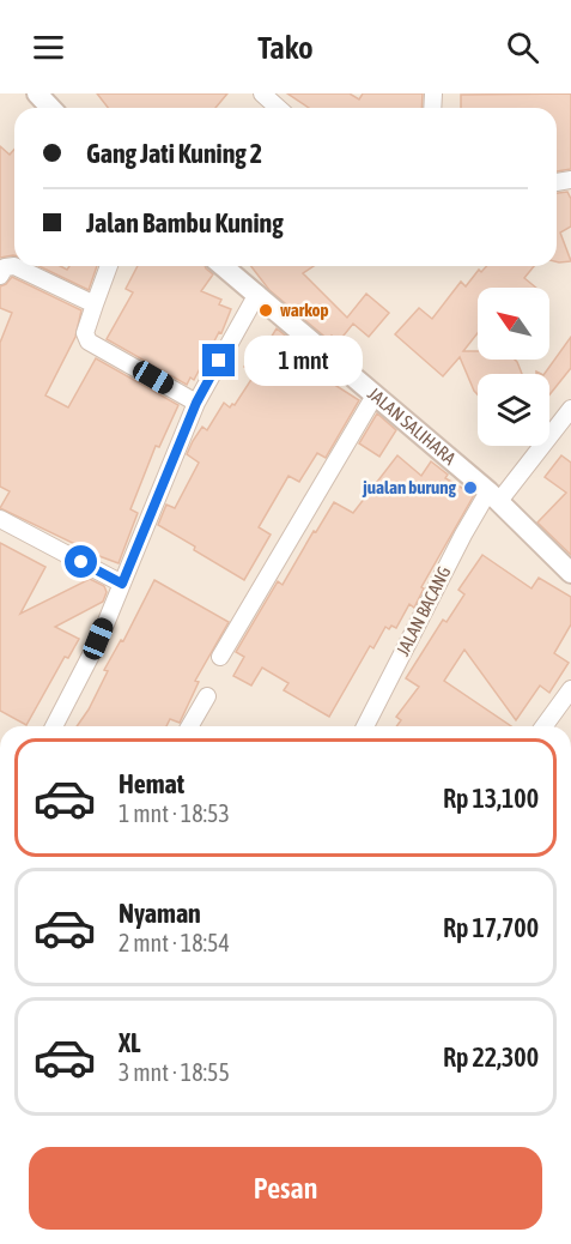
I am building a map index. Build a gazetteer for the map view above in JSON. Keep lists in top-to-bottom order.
{
  "streets": {
    "street": ["JALAN SALIHARA", "JALAN BACANG"]
  },
  "crossings": [
    ["JALAN SALIHARA", "JALAN BACANG"]
  ],
  "places": ["warkop", "jualan burung"],
  "north": "top left",
  "page": {
    "header": "Tako",
    "banner": ["Gang Jati Kuning 2", "Jalan Bambu Kuning"],
    "bubble": "1 mnt",
    "list": [
      {
        "name": "Hemat",
        "note": "1 mnt · 18:53",
        "value": "Rp 13,100"
      },
      {
        "name": "Nyaman",
        "note": "2 mnt · 18:54",
        "value": "Rp 17,700"
      },
      {
        "name": "XL",
        "note": "3 mnt · 18:55",
        "value": "Rp 22,300"
      }
    ],
    "buttons": "Pesan"
  }
}
